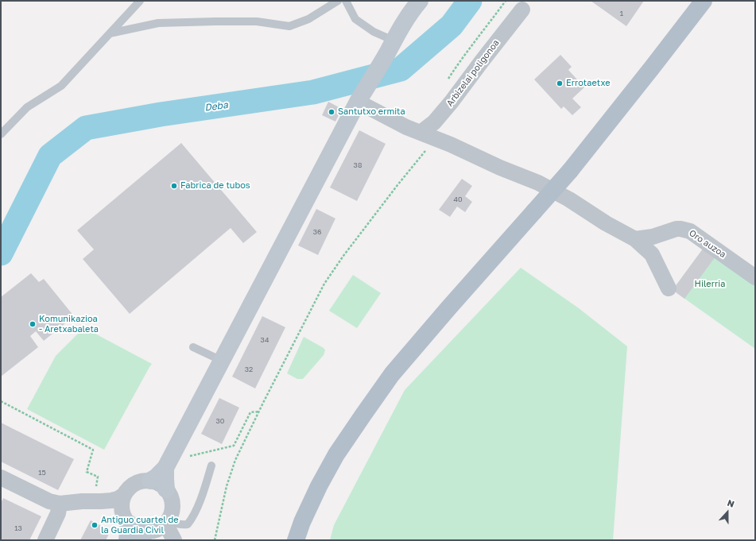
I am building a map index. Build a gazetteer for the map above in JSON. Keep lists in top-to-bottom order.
{
  "streets": {
    "street": ["Arbizelai poligonoa", "Oro auzoa"]
  },
  "water": ["Deba"],
  "parks": ["Hilerria"],
  "places": [
    "Errotaetxe",
    "Santutxo ermita",
    "Fabrica de tubos",
    "Komunikazioa - Aretxabaleta",
    "Antiguo cuartel de la Guardia Civil"
  ],
  "house_numbers": [
    "1",
    "38",
    "40",
    "36",
    "34",
    "32",
    "30",
    "15",
    "13"
  ],
  "north": "top"
}
